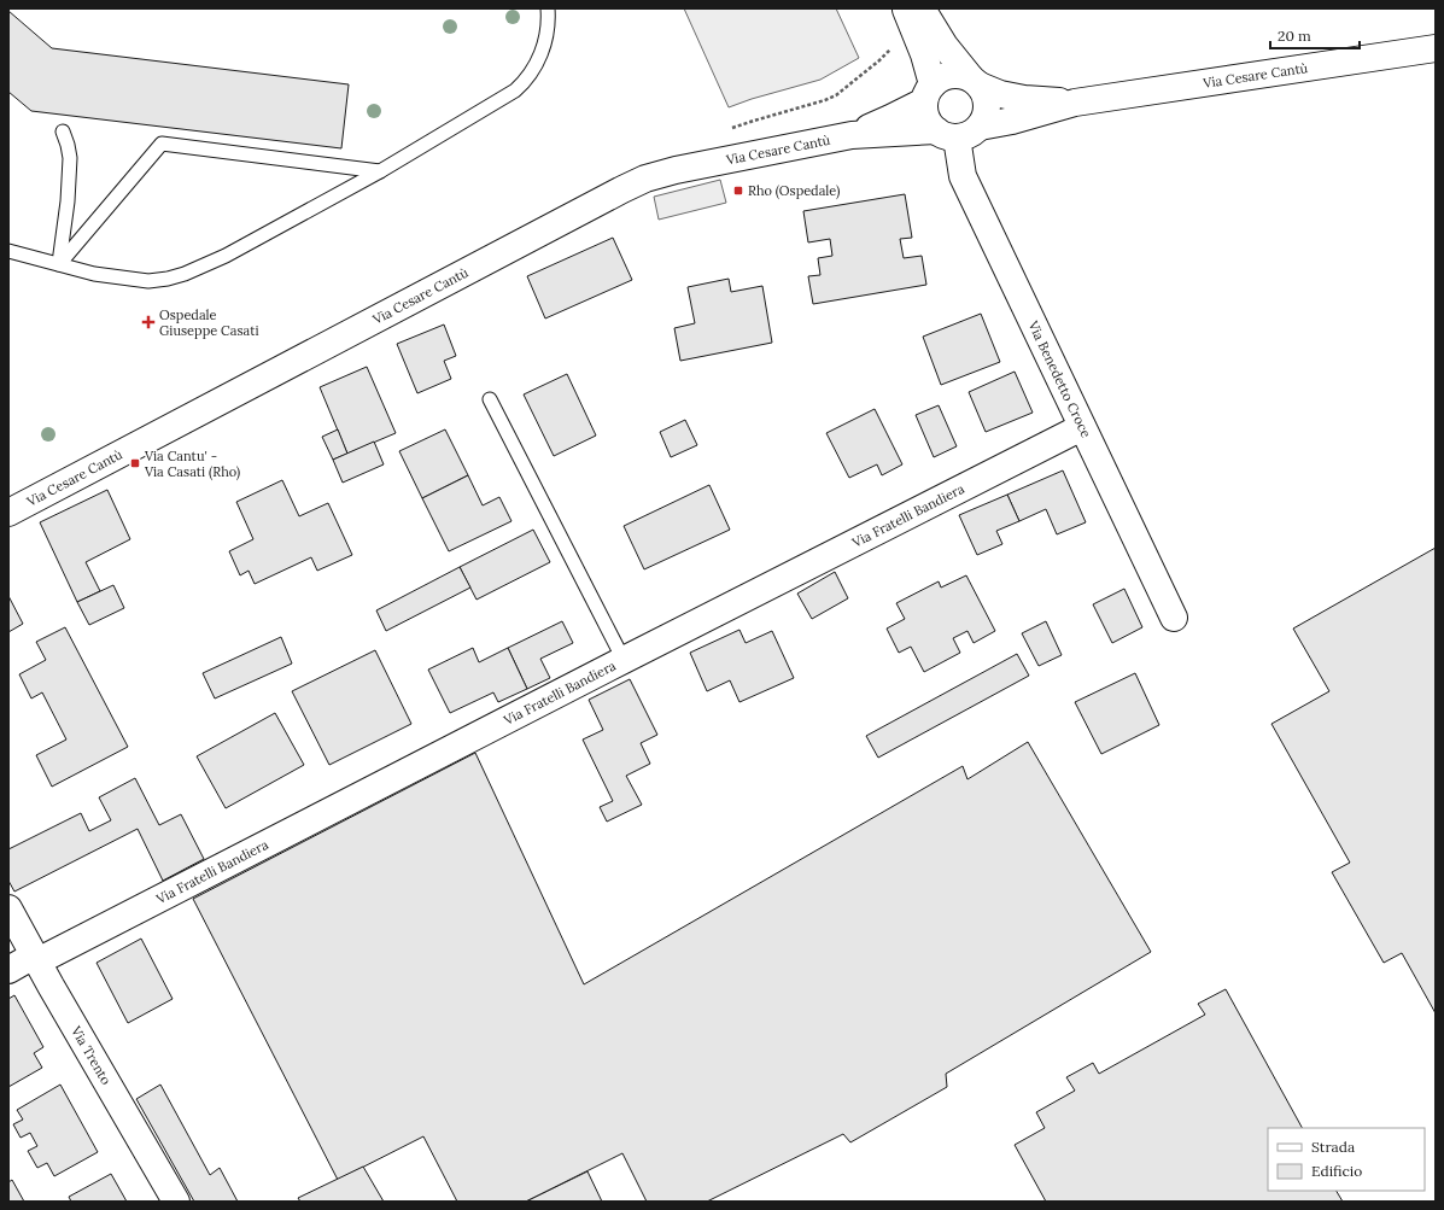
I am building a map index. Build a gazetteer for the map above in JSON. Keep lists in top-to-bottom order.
{
  "streets": {
    "street": [
      "Via Cesare Cantù",
      "Via Benedetto Croce",
      "Via Fratelli Bandiera",
      "Via Trento"
    ]
  },
  "crossings": [
    ["Via Cesare Cantù", "Via Benedetto Croce"],
    ["Via Benedetto Croce", "Via Fratelli Bandiera"],
    ["Via Fratelli Bandiera", "Via Trento"]
  ],
  "places": {
    "transit": ["Rho (Ospedale)", "Via Cantu' - Via Casati (Rho)"],
    "health": ["Ospedale Giuseppe Casati"]
  },
  "legend": ["Strada", "Edificio"],
  "scale_bar": "20 m"
}
